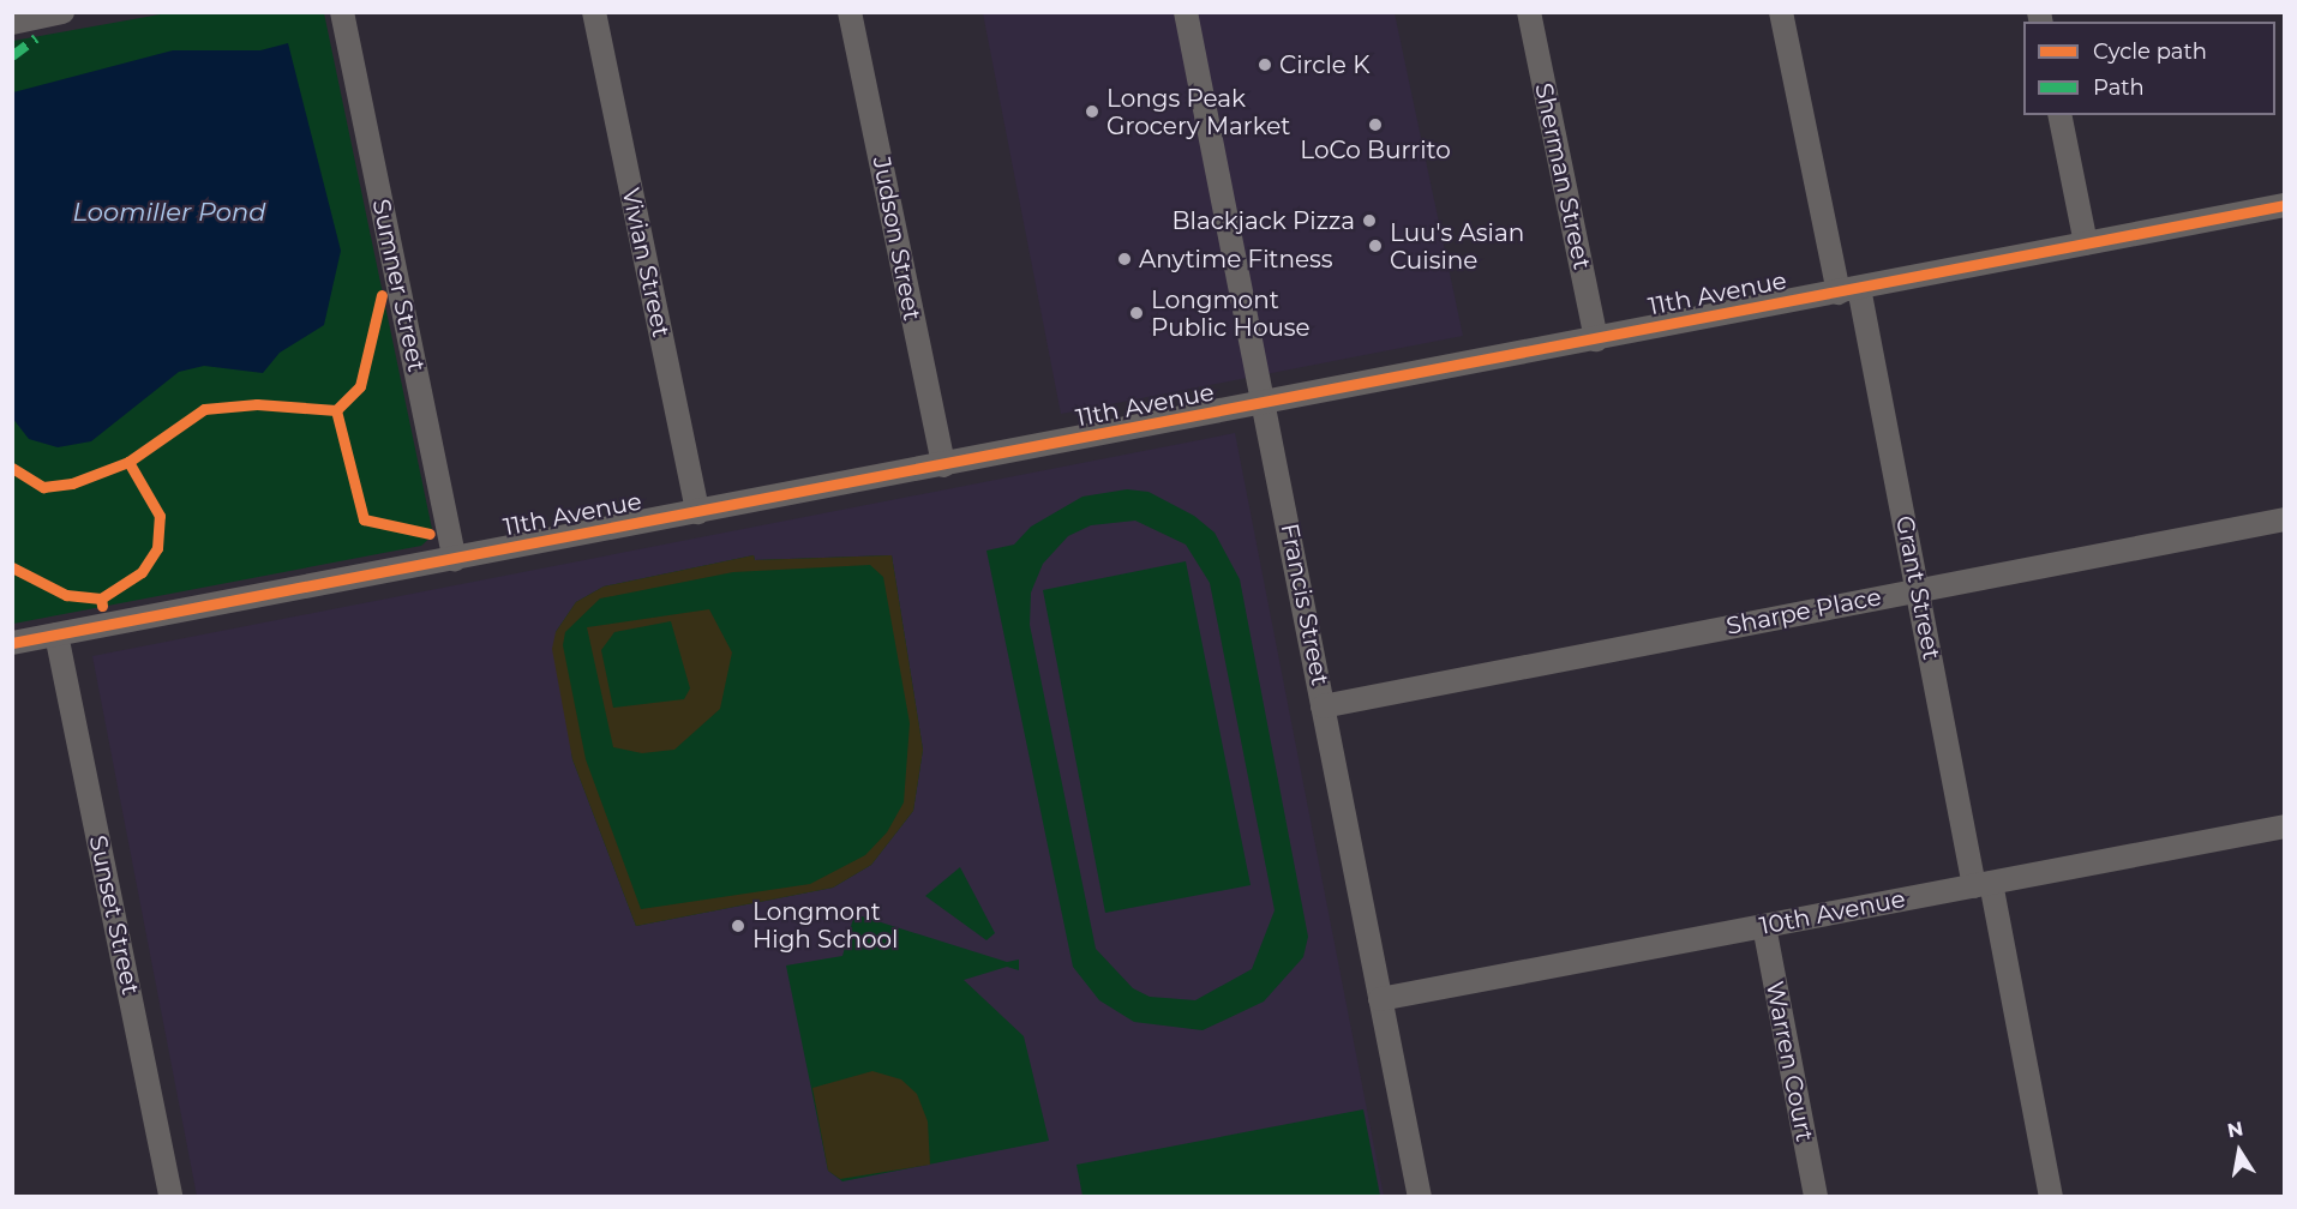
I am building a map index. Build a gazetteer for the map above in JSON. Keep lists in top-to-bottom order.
{
  "streets": {
    "street": [
      "Sherman Street",
      "Judson Street",
      "Vivian Street",
      "Sumner Street",
      "11th Avenue",
      "Grant Street",
      "Francis Street",
      "Sharpe Place",
      "10th Avenue",
      "Sunset Street",
      "Warren Court"
    ]
  },
  "crossings": [
    ["Sherman Street", "11th Avenue"],
    ["Judson Street", "11th Avenue"],
    ["Vivian Street", "11th Avenue"],
    ["Sumner Street", "11th Avenue"],
    ["11th Avenue", "Grant Street"],
    ["11th Avenue", "Francis Street"],
    ["11th Avenue", "Sunset Street"],
    ["Grant Street", "Sharpe Place"],
    ["Grant Street", "10th Avenue"],
    ["Francis Street", "Sharpe Place"],
    ["Francis Street", "10th Avenue"],
    ["10th Avenue", "Warren Court"]
  ],
  "water": ["Loomiller Pond"],
  "places": [
    "Circle K",
    "Longs Peak Grocery Market",
    "LoCo Burrito",
    "Blackjack Pizza",
    "Luu's Asian Cuisine",
    "Anytime Fitness",
    "Longmont Public House",
    "Longmont High School"
  ],
  "legend": ["Cycle path", "Path"],
  "north": "top"
}
